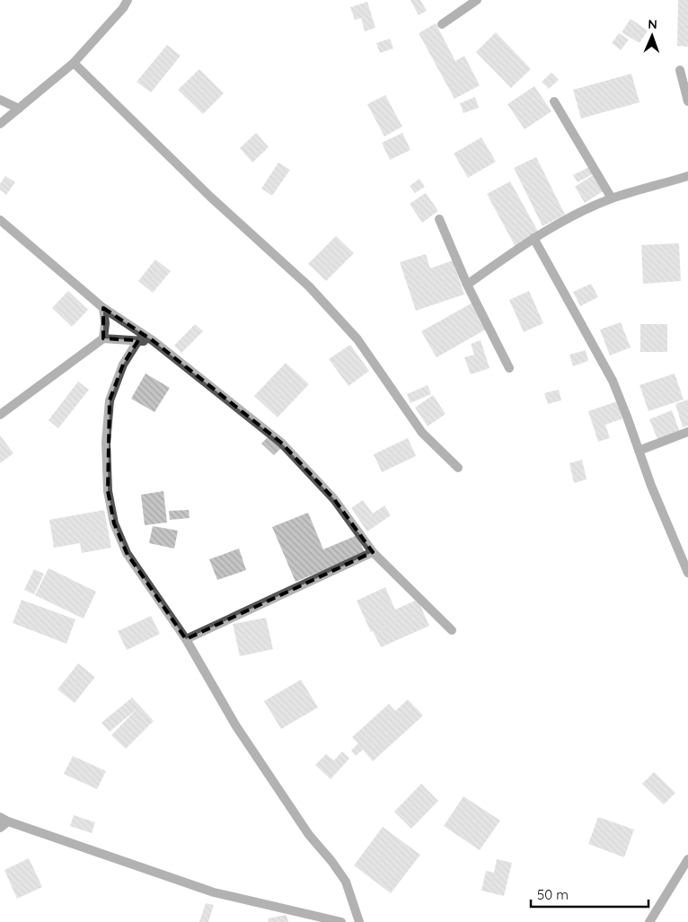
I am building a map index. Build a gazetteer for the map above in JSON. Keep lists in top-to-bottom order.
{
  "scale_bar": "50 m",
  "north": "top"
}
